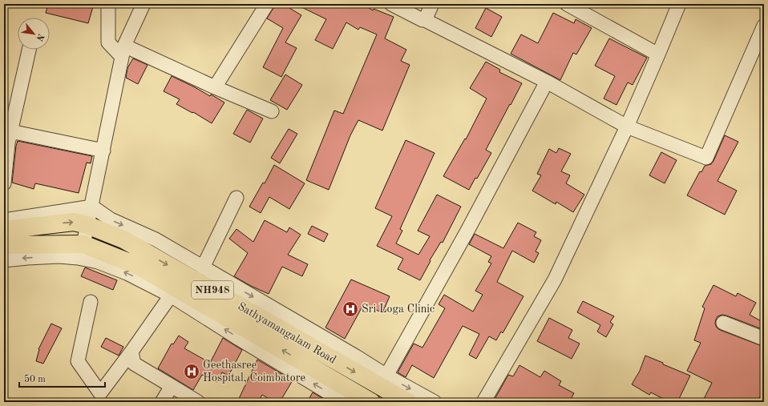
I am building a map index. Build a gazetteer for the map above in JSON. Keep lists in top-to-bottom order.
{
  "streets": {
    "highway": ["NH948", "Sathyamangalam Road"]
  },
  "places": {
    "hospital": ["Sri Loga Clinic", "Geethasree Hospital, Coimbatore"]
  },
  "scale_bar": "50 m",
  "north": "bottom right"
}
